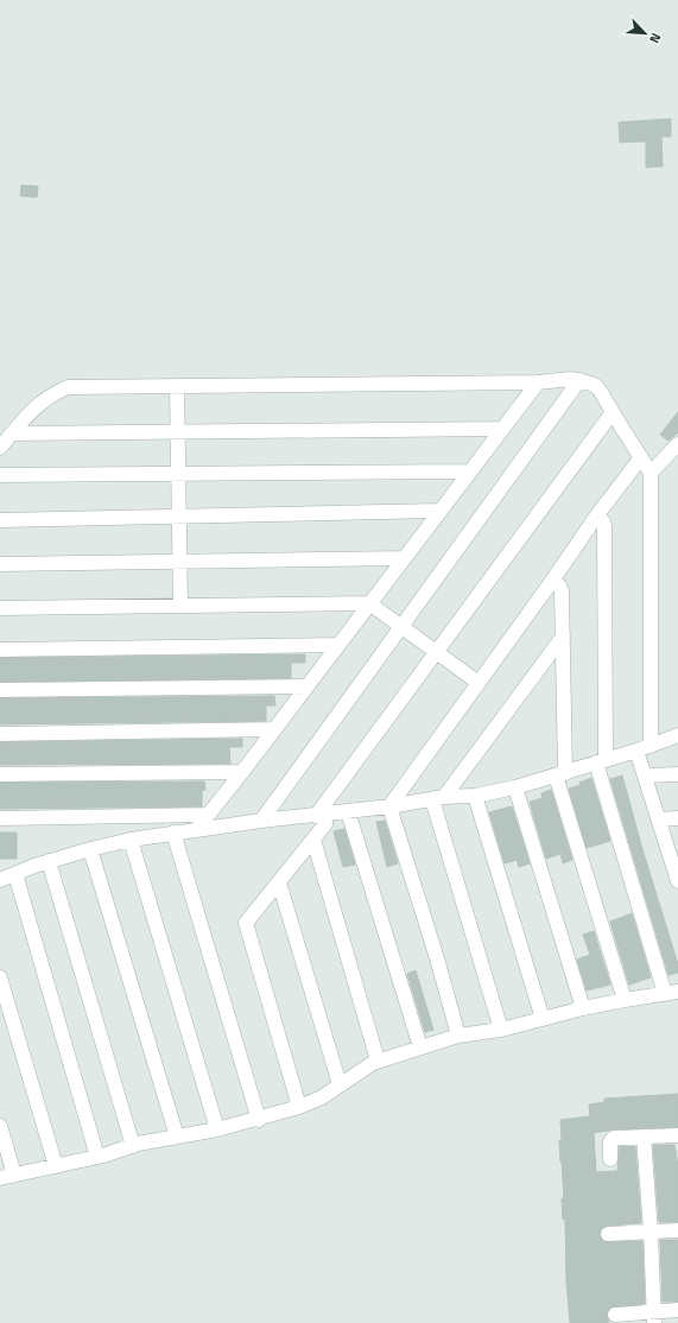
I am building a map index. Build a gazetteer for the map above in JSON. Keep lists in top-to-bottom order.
{
  "north": "bottom right"
}
